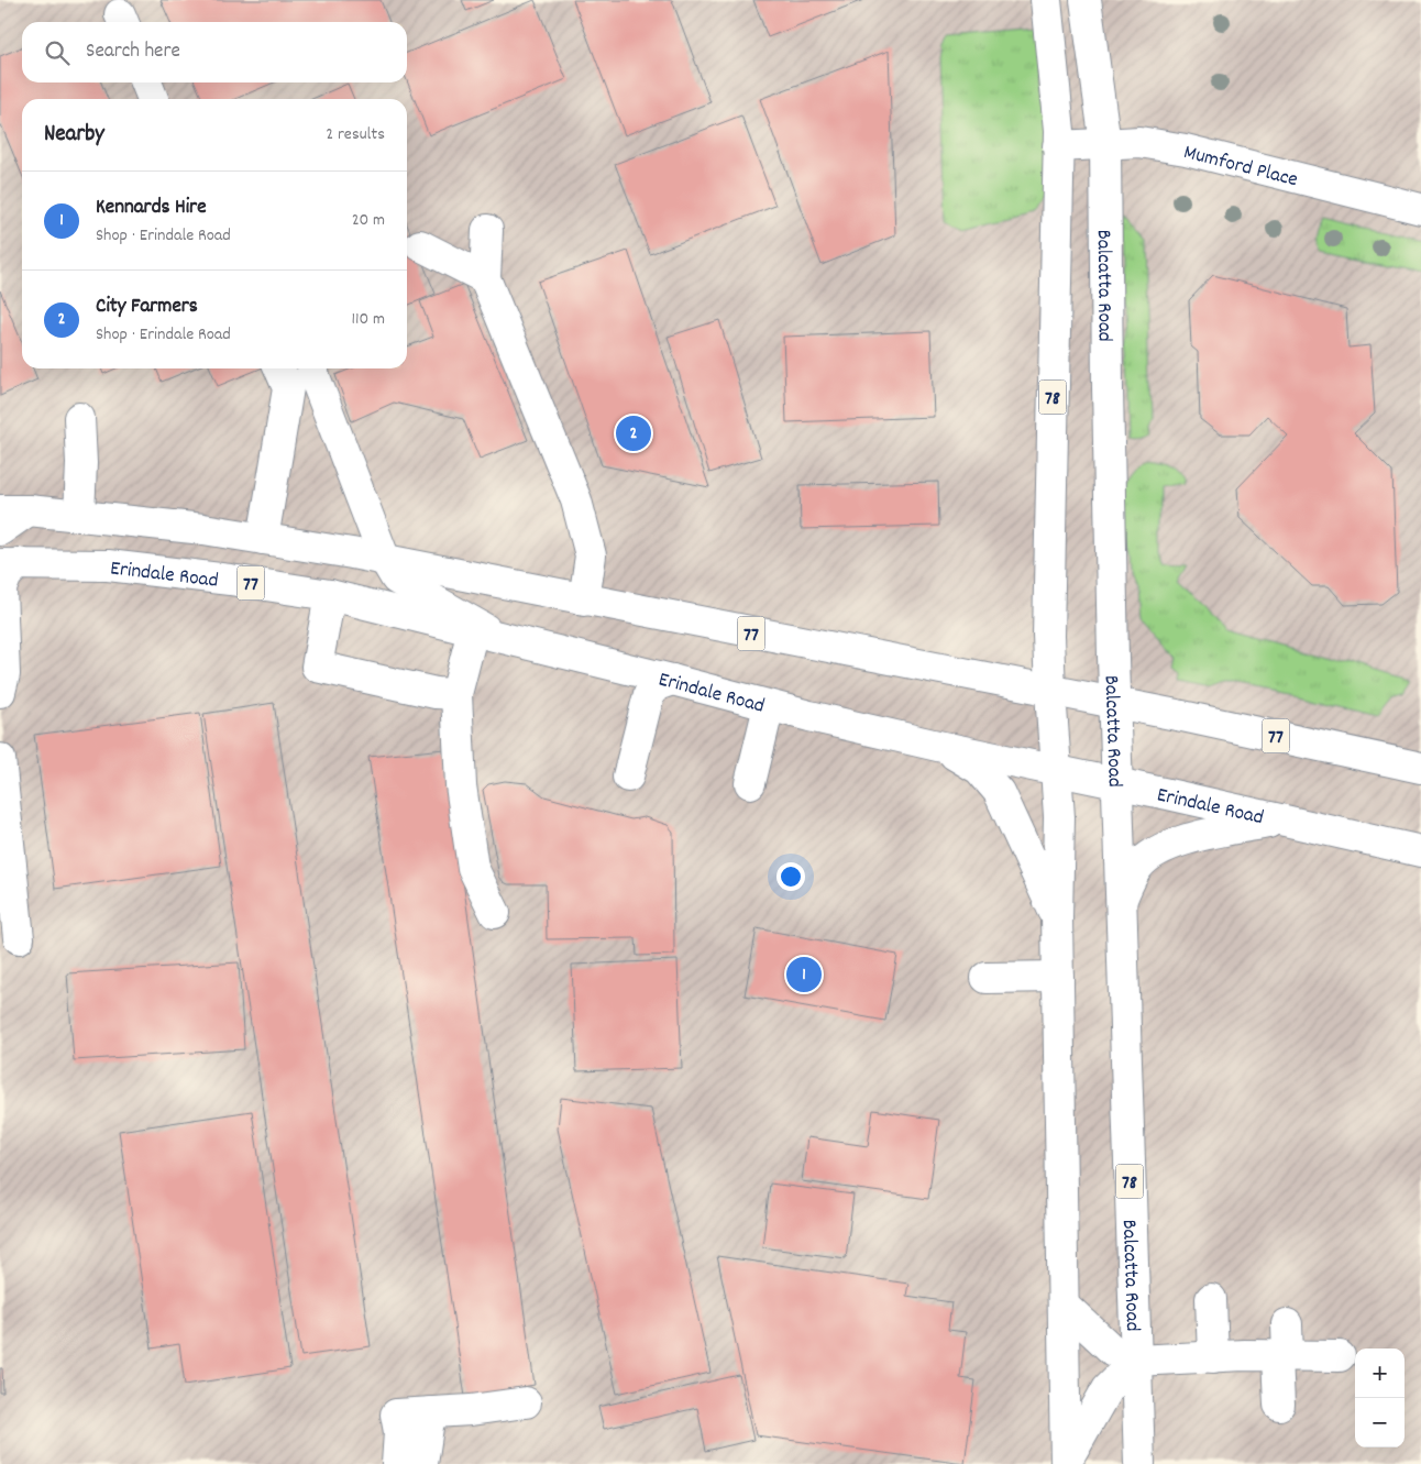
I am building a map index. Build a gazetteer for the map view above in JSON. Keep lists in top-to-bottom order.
{
  "streets": {
    "main road": [
      "Mumford Place",
      "Balcatta Road",
      "78",
      "Erindale Road",
      "77"
    ]
  },
  "crossings": [
    ["Mumford Place", "Balcatta Road"],
    ["Mumford Place", "78"],
    ["Balcatta Road", "Erindale Road"],
    ["Balcatta Road", "77"],
    ["78", "Erindale Road"],
    ["78", "77"]
  ],
  "page": {
    "search": "Search here",
    "heading": ["Nearby", "2 results"],
    "list": [
      {
        "mark": "1",
        "name": "Kennards Hire",
        "note": "Shop · Erindale Road",
        "value": "20 m"
      },
      {
        "mark": "2",
        "name": "City Farmers",
        "note": "Shop · Erindale Road",
        "value": "110 m"
      }
    ],
    "pins": ["2", "1"],
    "map_buttons": ["+", "−"]
  }
}
